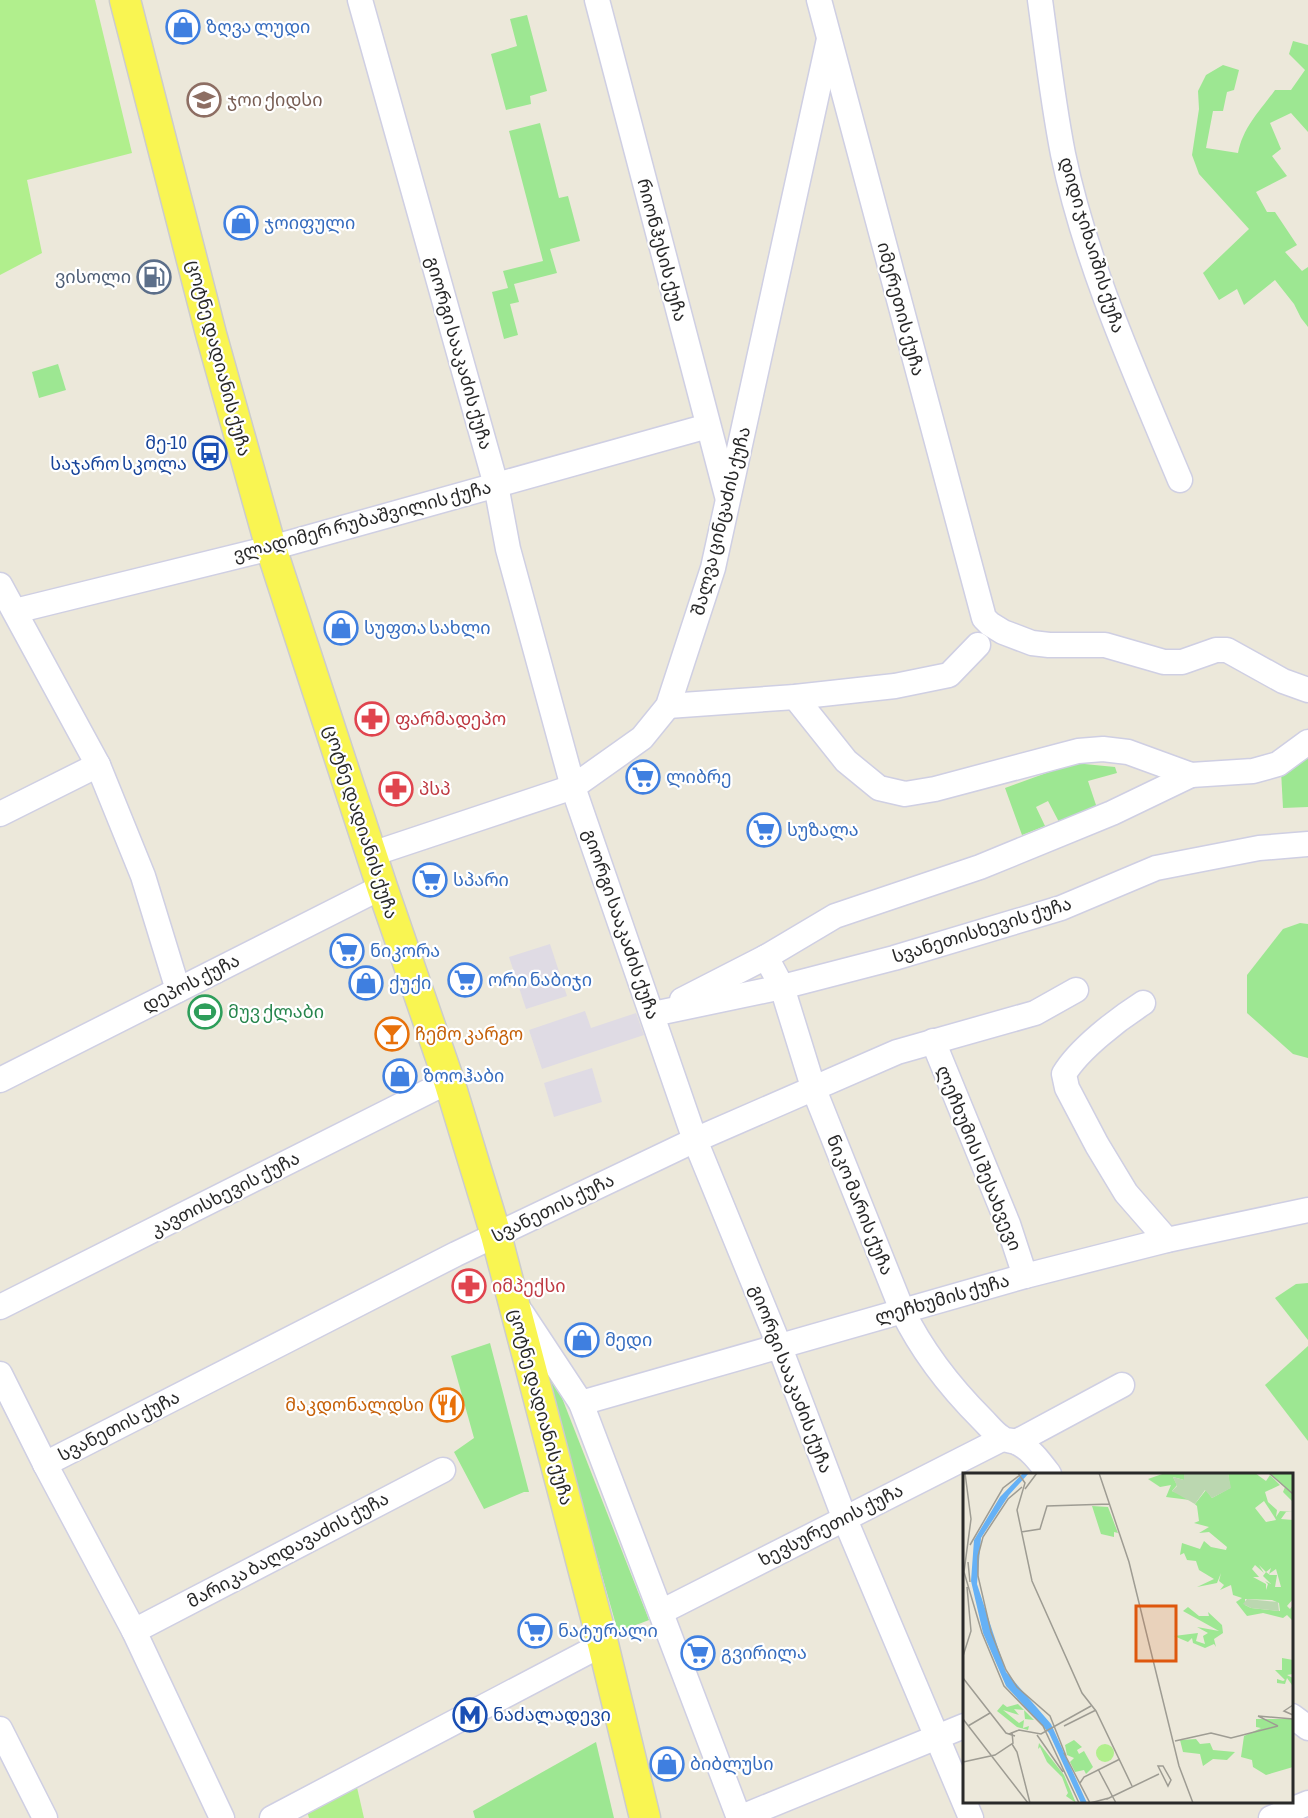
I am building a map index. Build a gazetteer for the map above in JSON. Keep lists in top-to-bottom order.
{
  "streets": {
    "main road": ["ცოტნე დადიანის ქუჩა"],
    "street": [
      "დიდი ჯიხაიშის ქუჩა",
      "რიონჰესის ქუჩა",
      "იმერეთის ქუჩა",
      "გიორგი სააკაძის ქუჩა",
      "ვლადიმერ რუბაშვილის ქუჩა",
      "შალვა ცინცაძის ქუჩა",
      "სვანეთისხევის ქუჩა",
      "დეპოს ქუჩა",
      "ლეჩხუმის I შესახვევი",
      "კავთისხევის ქუჩა",
      "ნიკო მარის ქუჩა",
      "სვანეთის ქუჩა",
      "ლეჩხუმის ქუჩა",
      "ხევსურეთის ქუჩა",
      "მარიკა ბაღდავაძის ქუჩა"
    ]
  },
  "crossings": [
    ["რიონჰესის ქუჩა", "ვლადიმერ რუბაშვილის ქუჩა"],
    ["რიონჰესის ქუჩა", "შალვა ცინცაძის ქუჩა"],
    ["იმერეთის ქუჩა", "შალვა ცინცაძის ქუჩა"],
    ["გიორგი სააკაძის ქუჩა", "ვლადიმერ რუბაშვილის ქუჩა"],
    ["გიორგი სააკაძის ქუჩა", "შალვა ცინცაძის ქუჩა"],
    ["გიორგი სააკაძის ქუჩა", "სვანეთისხევის ქუჩა"],
    ["გიორგი სააკაძის ქუჩა", "სვანეთის ქუჩა"],
    ["გიორგი სააკაძის ქუჩა", "ლეჩხუმის ქუჩა"],
    ["გიორგი სააკაძის ქუჩა", "ხევსურეთის ქუჩა"],
    ["ცოტნე დადიანის ქუჩა", "ვლადიმერ რუბაშვილის ქუჩა"],
    ["ცოტნე დადიანის ქუჩა", "შალვა ცინცაძის ქუჩა"],
    ["ცოტნე დადიანის ქუჩა", "დეპოს ქუჩა"],
    ["ცოტნე დადიანის ქუჩა", "კავთისხევის ქუჩა"],
    ["ცოტნე დადიანის ქუჩა", "სვანეთის ქუჩა"],
    ["სვანეთისხევის ქუჩა", "ნიკო მარის ქუჩა"],
    ["ლეჩხუმის I შესახვევი", "სვანეთის ქუჩა"],
    ["ლეჩხუმის I შესახვევი", "ლეჩხუმის ქუჩა"],
    ["ნიკო მარის ქუჩა", "სვანეთის ქუჩა"],
    ["ნიკო მარის ქუჩა", "ლეჩხუმის ქუჩა"],
    ["ნიკო მარის ქუჩა", "ხევსურეთის ქუჩა"]
  ],
  "places": {
    "shop": [
      "ზღვა ლუდი",
      "ჯოიფული",
      "სუფთა სახლი",
      "ქუქი",
      "ზოოჰაბი",
      "მედი",
      "ბიბლუსი"
    ],
    "school or university": ["ჯოი ქიდსი"],
    "fuel station": ["ვისოლი"],
    "bus stop": ["მე-10 საჯარო სკოლა"],
    "pharmacy": ["ფარმადეპო", "პსპ", "იმპექსი"],
    "supermarket": [
      "ლიბრე",
      "სუზალა",
      "სპარი",
      "ნიკორა",
      "ორი ნაბიჯი",
      "ნატურალი",
      "გვირილა"
    ],
    "sports": ["მუვ ქლაბი"],
    "bar": ["ჩემო კარგო"],
    "restaurant": ["მაკდონალდსი"],
    "metro station": ["ნაძალადევი"]
  }
}
